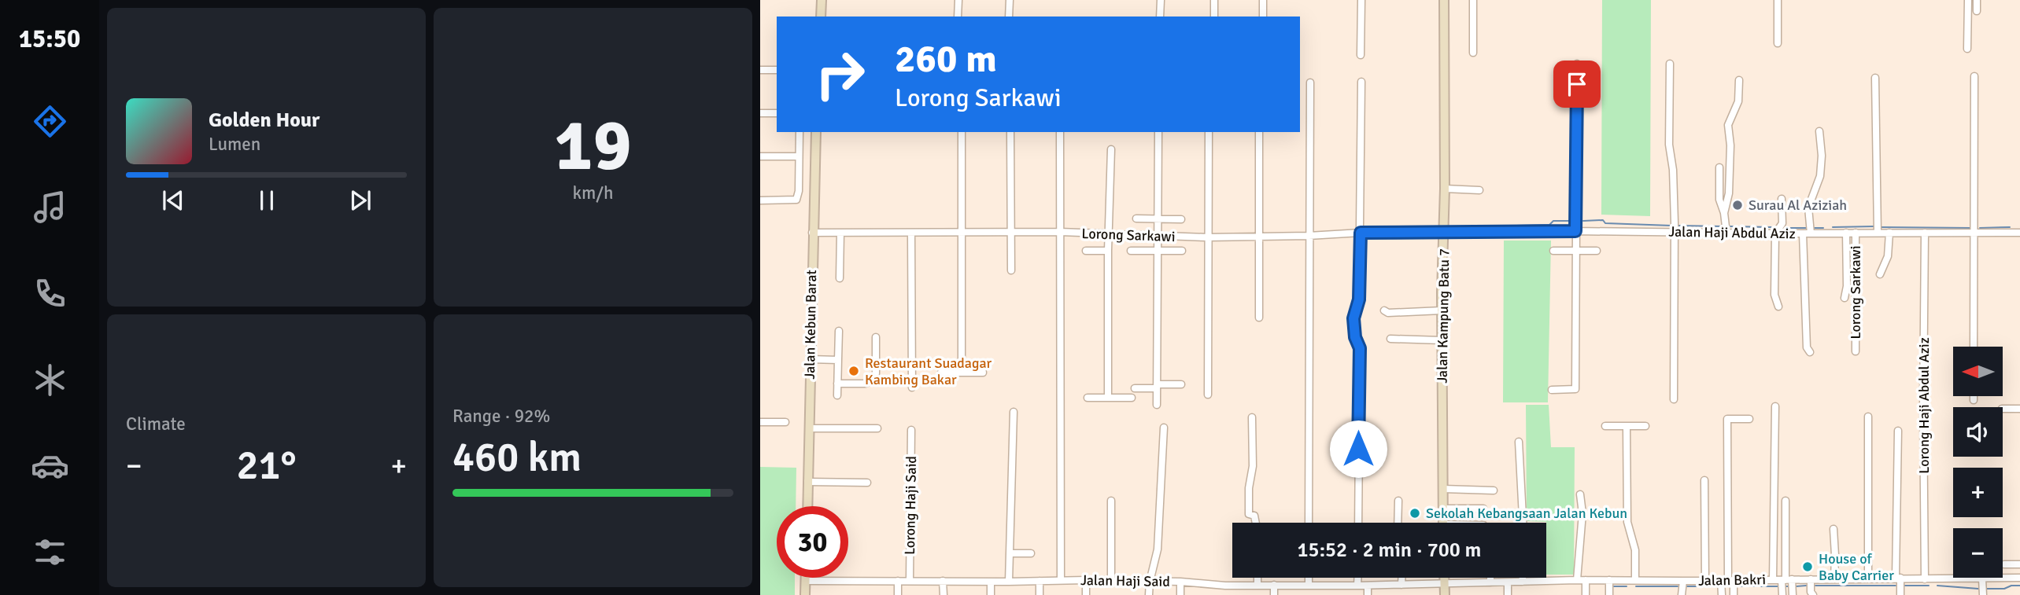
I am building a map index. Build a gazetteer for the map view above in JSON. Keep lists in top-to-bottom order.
{
  "streets": {
    "street": [
      "Jalan Haji Abdul Aziz",
      "Lorong Sarkawi",
      "Jalan Kampung Batu 7",
      "Jalan Kebun Barat",
      "Lorong Haji Abdul Aziz",
      "Lorong Haji Said",
      "Jalan Bakri",
      "Jalan Haji Said"
    ]
  },
  "crossings": [
    ["Jalan Haji Abdul Aziz", "Lorong Sarkawi"],
    ["Jalan Haji Abdul Aziz", "Jalan Kampung Batu 7"],
    ["Jalan Haji Abdul Aziz", "Lorong Haji Abdul Aziz"],
    ["Lorong Sarkawi", "Jalan Kampung Batu 7"],
    ["Lorong Sarkawi", "Jalan Kebun Barat"],
    ["Lorong Haji Abdul Aziz", "Jalan Bakri"],
    ["Lorong Haji Said", "Jalan Haji Said"],
    ["Jalan Bakri", "Jalan Haji Said"]
  ],
  "places": [
    "Surau Al Aziziah",
    "Restaurant Suadagar Kambing Bakar",
    "Sekolah Kebangsaan Jalan Kebun",
    "House of Baby Carrier"
  ],
  "north": "left",
  "page": {
    "tabs": "15:50",
    "tile": [
      ["19", "km/h"],
      "Climate",
      ["Range · 92%", "460 km"]
    ],
    "turn": ["260 m", "Lorong Sarkawi"],
    "song": ["Golden Hour", "Lumen"],
    "map_buttons": ["+", "−"],
    "heat": ["−", "21°", "+"],
    "limit": "30",
    "trip": "15:52 · 2 min · 700 m"
  }
}
